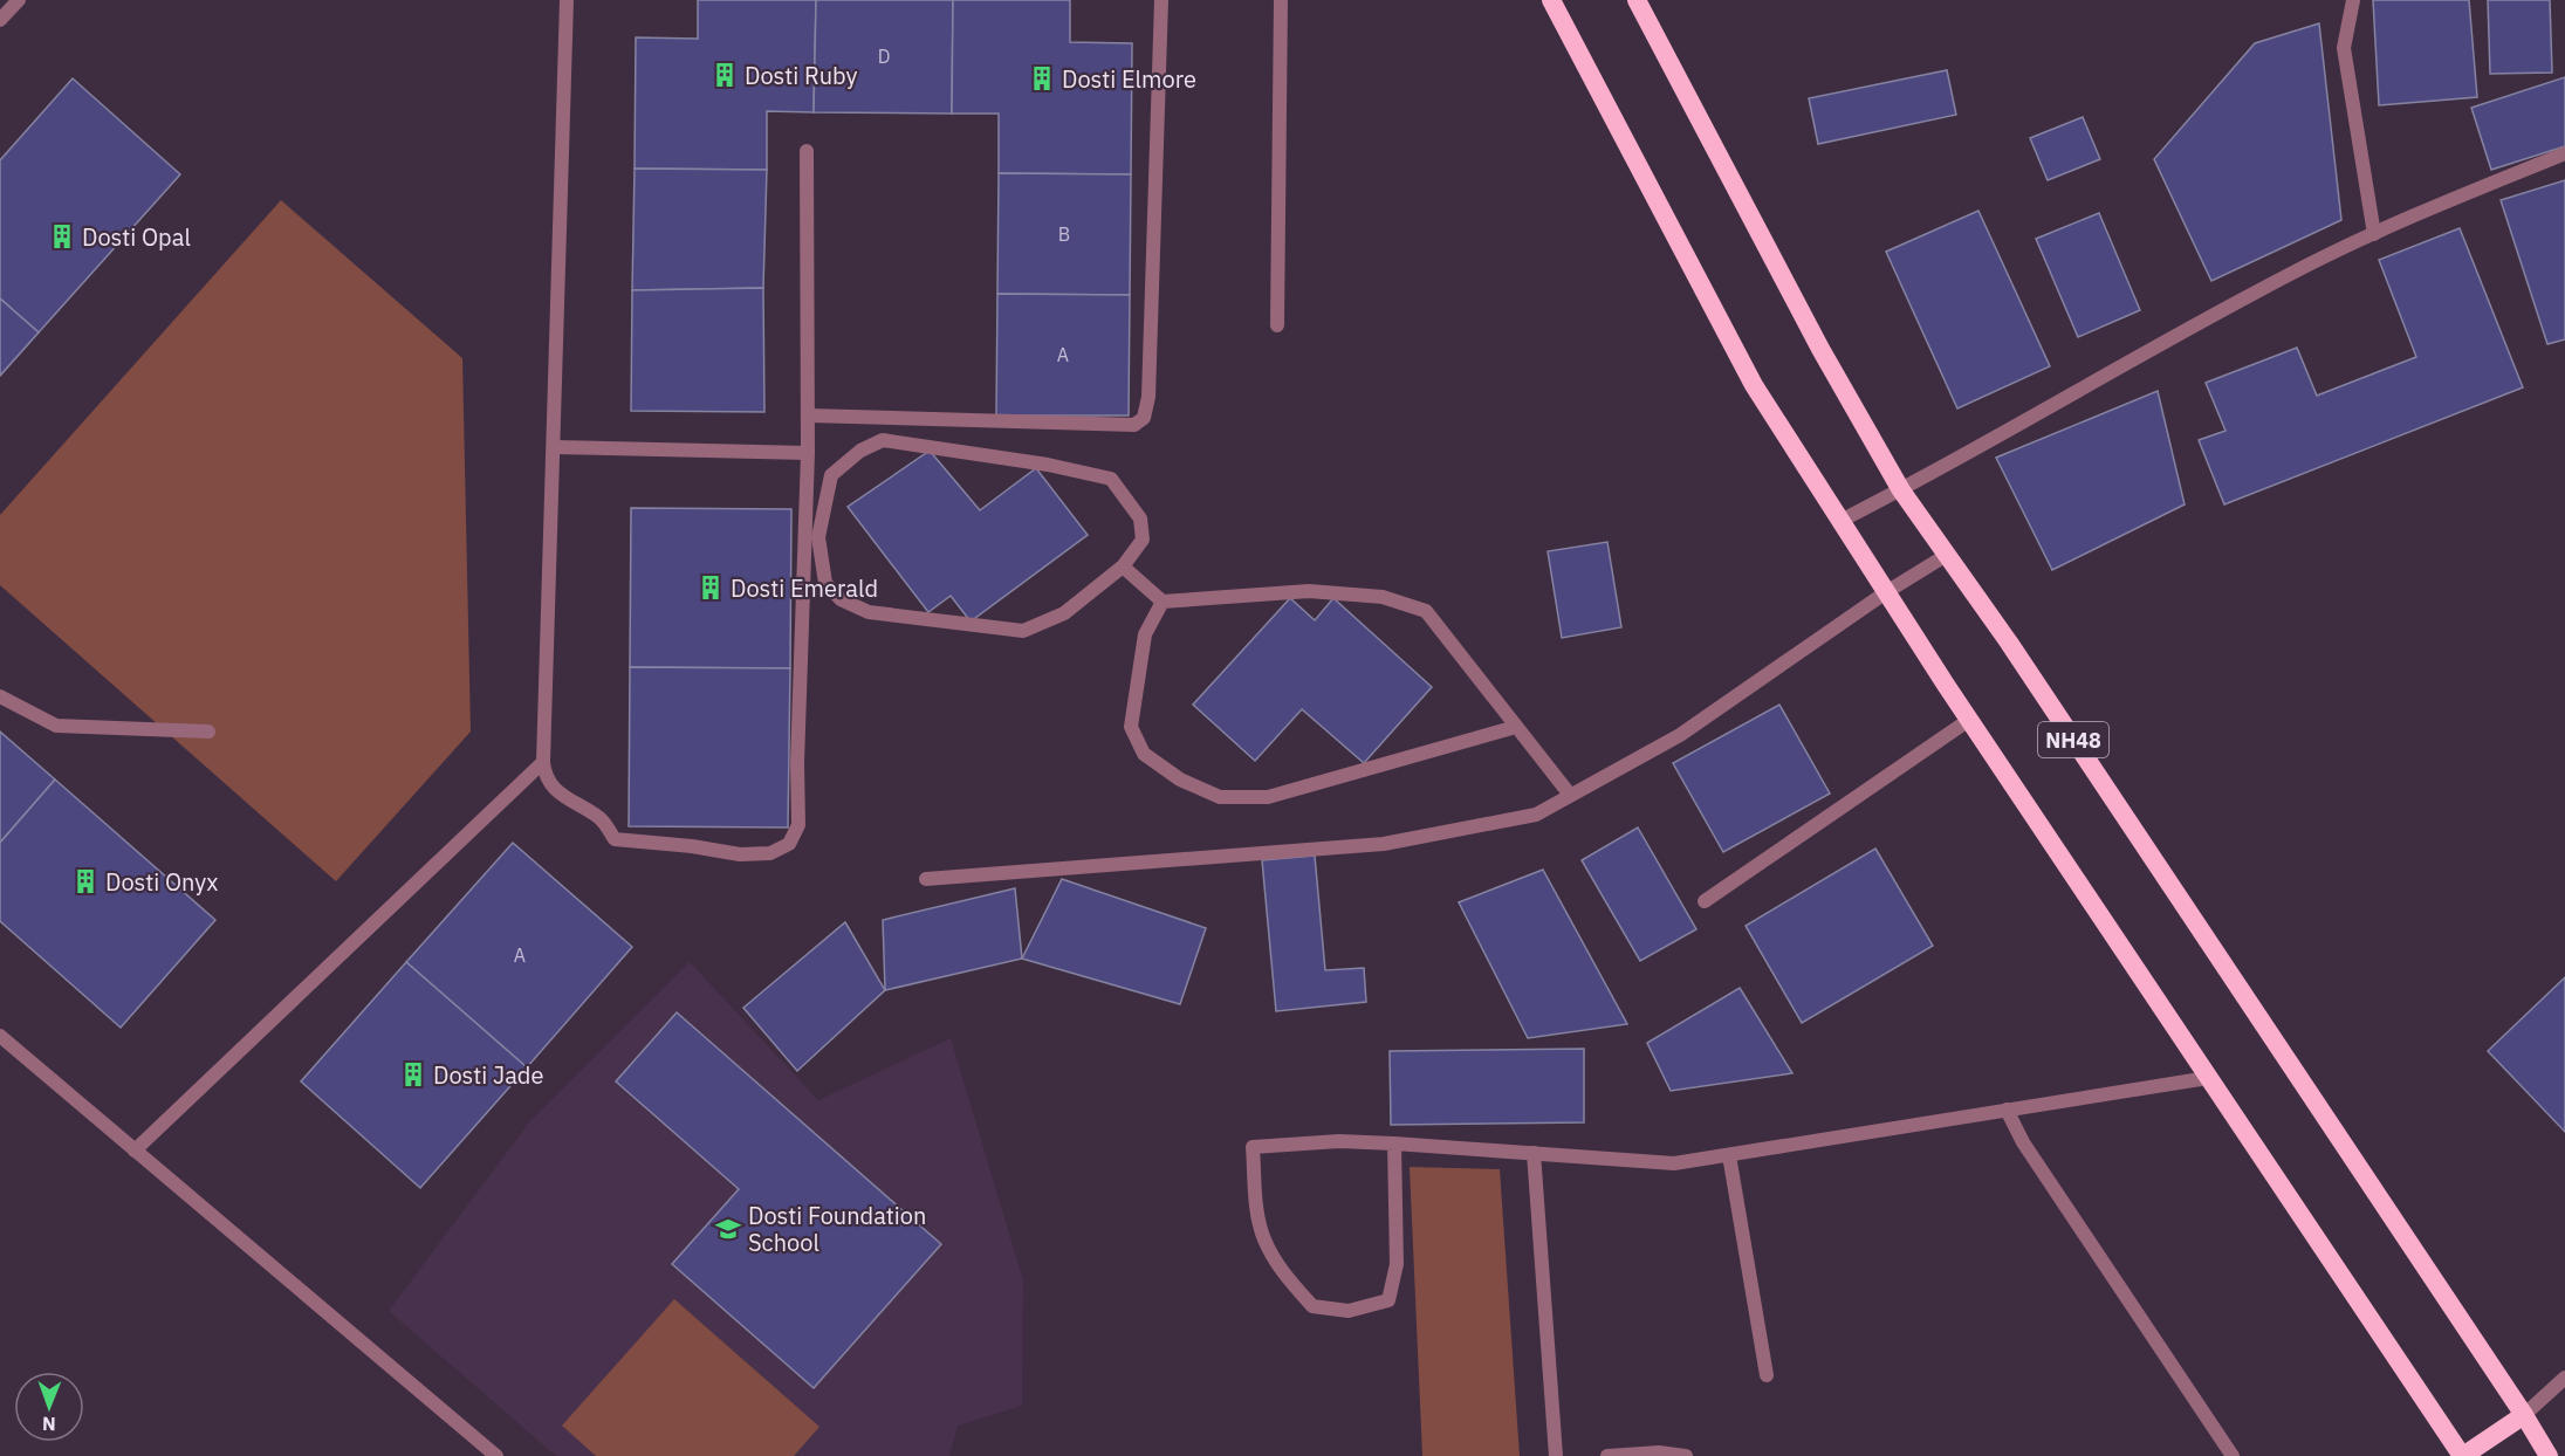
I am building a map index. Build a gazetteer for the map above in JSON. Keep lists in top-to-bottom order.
{
  "streets": {
    "highway": ["NH48"]
  },
  "places": {
    "building": [
      "Dosti Ruby",
      "Dosti Elmore",
      "Dosti Opal",
      "Dosti Emerald",
      "Dosti Onyx",
      "Dosti Jade"
    ],
    "school or university": ["Dosti Foundation School"]
  },
  "house_numbers": [
    "D",
    "B",
    "A",
    "A"
  ],
  "north": "bottom"
}
